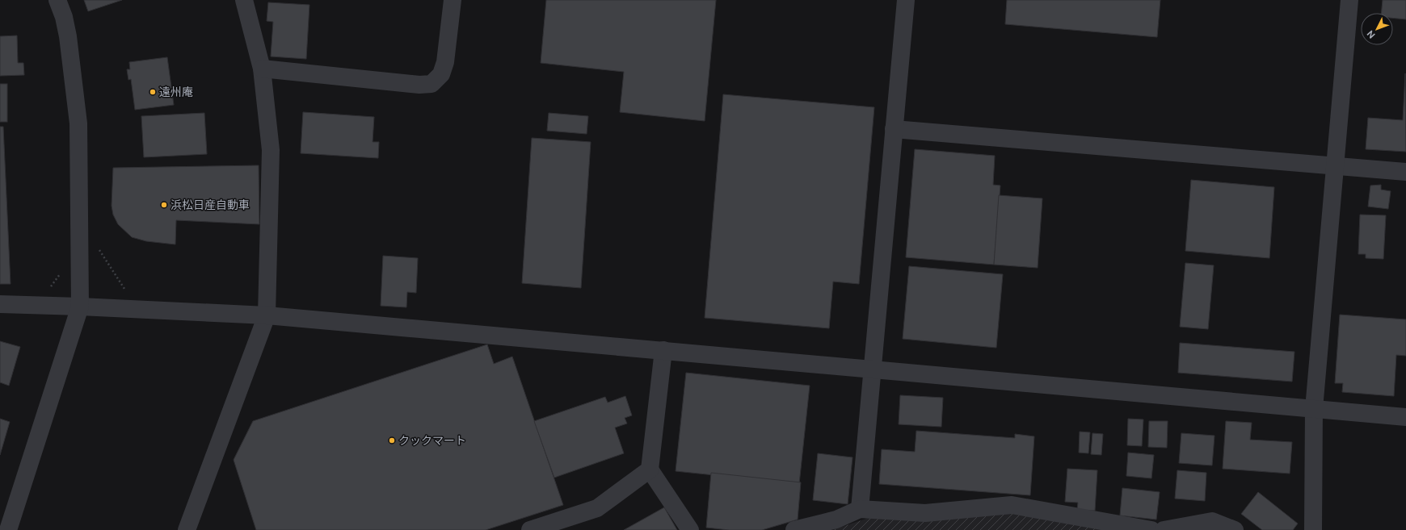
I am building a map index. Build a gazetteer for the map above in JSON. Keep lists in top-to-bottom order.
{
  "places": ["遠州庵", "浜松日産自動車", "クックマート"],
  "north": "bottom left"
}
